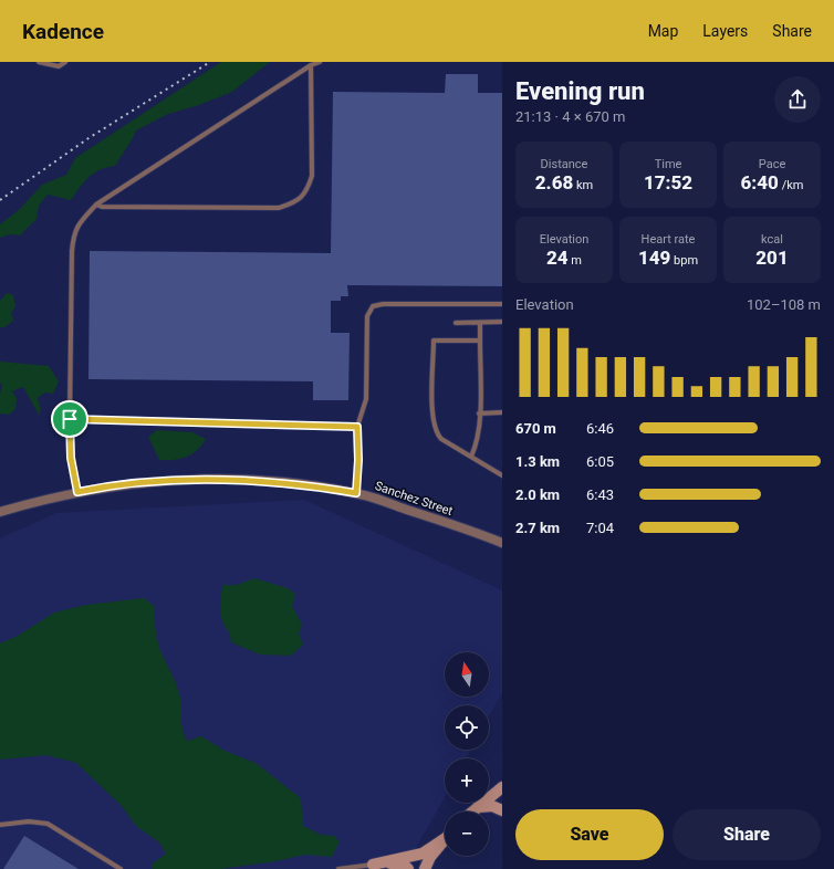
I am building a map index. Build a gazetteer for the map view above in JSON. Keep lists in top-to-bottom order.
{
  "streets": {
    "street": ["Sanchez Street"]
  },
  "north": "top",
  "page": {
    "header": "Kadence",
    "nav": ["Map", "Layers", "Share"],
    "heading": ["Evening run", "21:13 · 4 × 670 m"],
    "stats": [
      ["Distance", "2.68 km"],
      ["Time", "17:52"],
      ["Pace", "6:40 /km"],
      ["Elevation", "24 m"],
      ["Heart rate", "149 bpm"],
      ["kcal", "201"]
    ],
    "chart": ["Elevation", "102–108 m"],
    "list": [
      {
        "name": "670 m",
        "note": "6:46"
      },
      {
        "name": "1.3 km",
        "note": "6:05"
      },
      {
        "name": "2.0 km",
        "note": "6:43"
      },
      {
        "name": "2.7 km",
        "note": "7:04"
      }
    ],
    "map_buttons": ["+", "−"],
    "buttons": ["Save", "Share"]
  }
}
